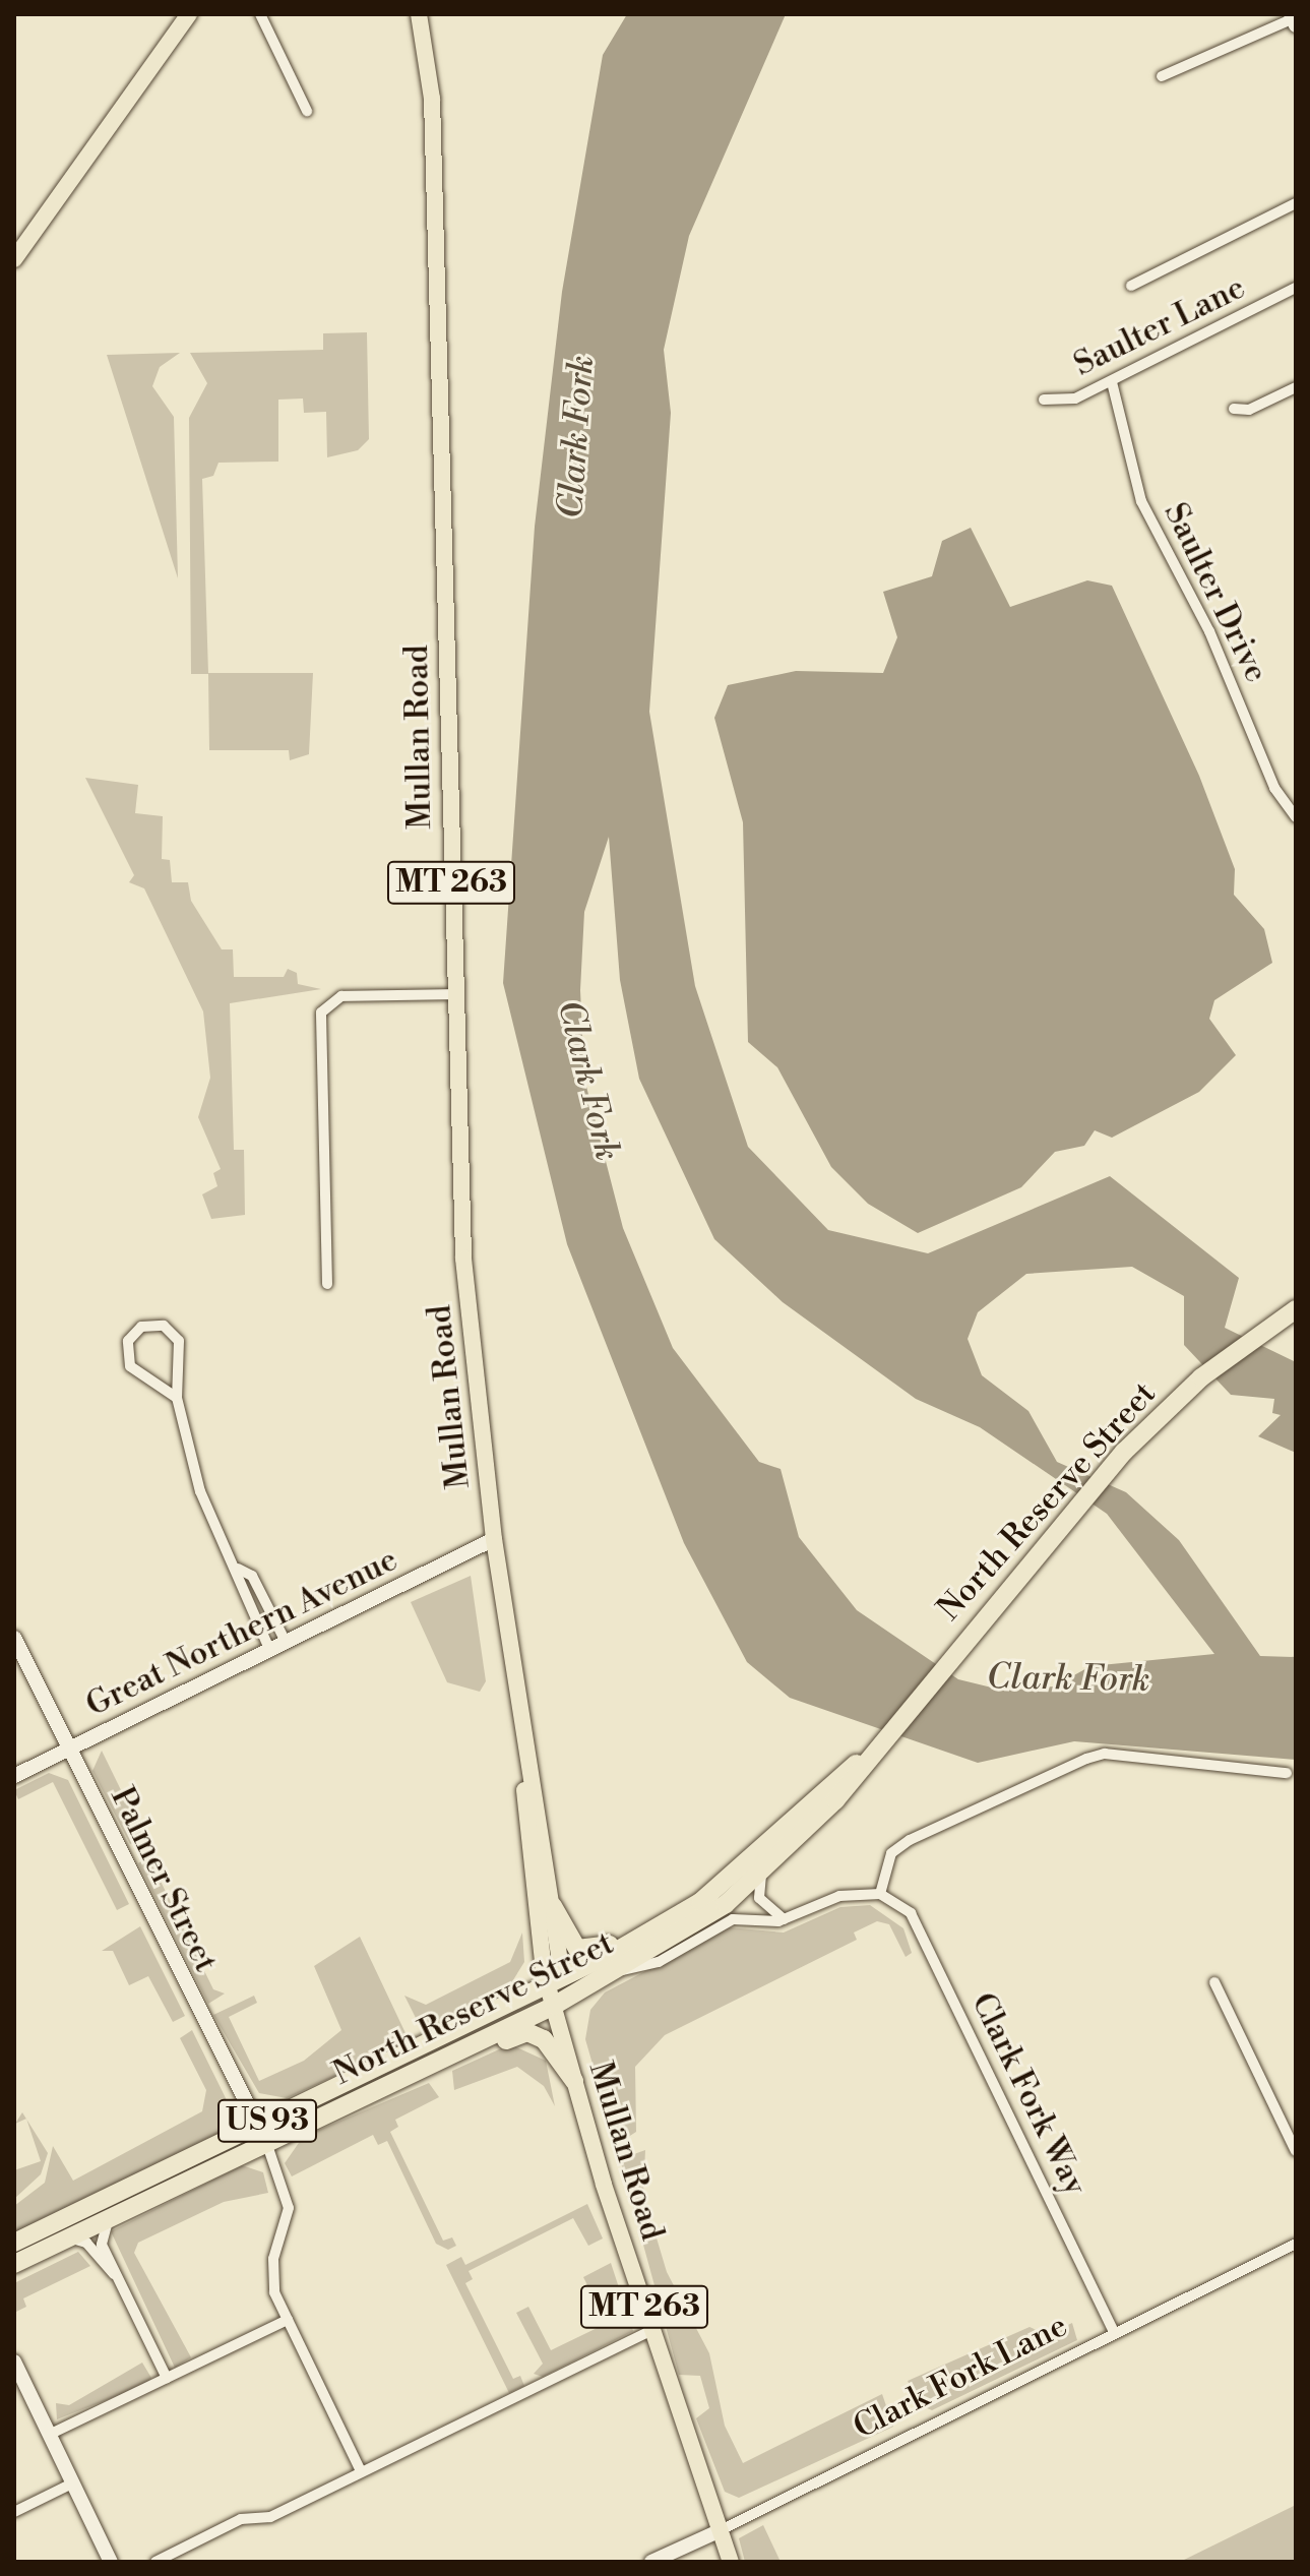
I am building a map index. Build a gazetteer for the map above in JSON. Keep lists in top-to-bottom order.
{
  "streets": {
    "highway": ["North Reserve Street", "US 93"],
    "main road": ["Mullan Road", "MT 263"],
    "street": [
      "Saulter Lane",
      "Saulter Drive",
      "Great Northern Avenue",
      "Palmer Street",
      "Clark Fork Way",
      "Clark Fork Lane"
    ]
  },
  "crossings": [
    ["Saulter Lane", "Saulter Drive"],
    ["Mullan Road", "North Reserve Street"],
    ["Mullan Road", "Great Northern Avenue"],
    ["Mullan Road", "Clark Fork Lane"],
    ["North Reserve Street", "Palmer Street"],
    ["Great Northern Avenue", "Palmer Street"],
    ["Clark Fork Way", "Clark Fork Lane"]
  ],
  "water": ["Clark Fork"]
}
